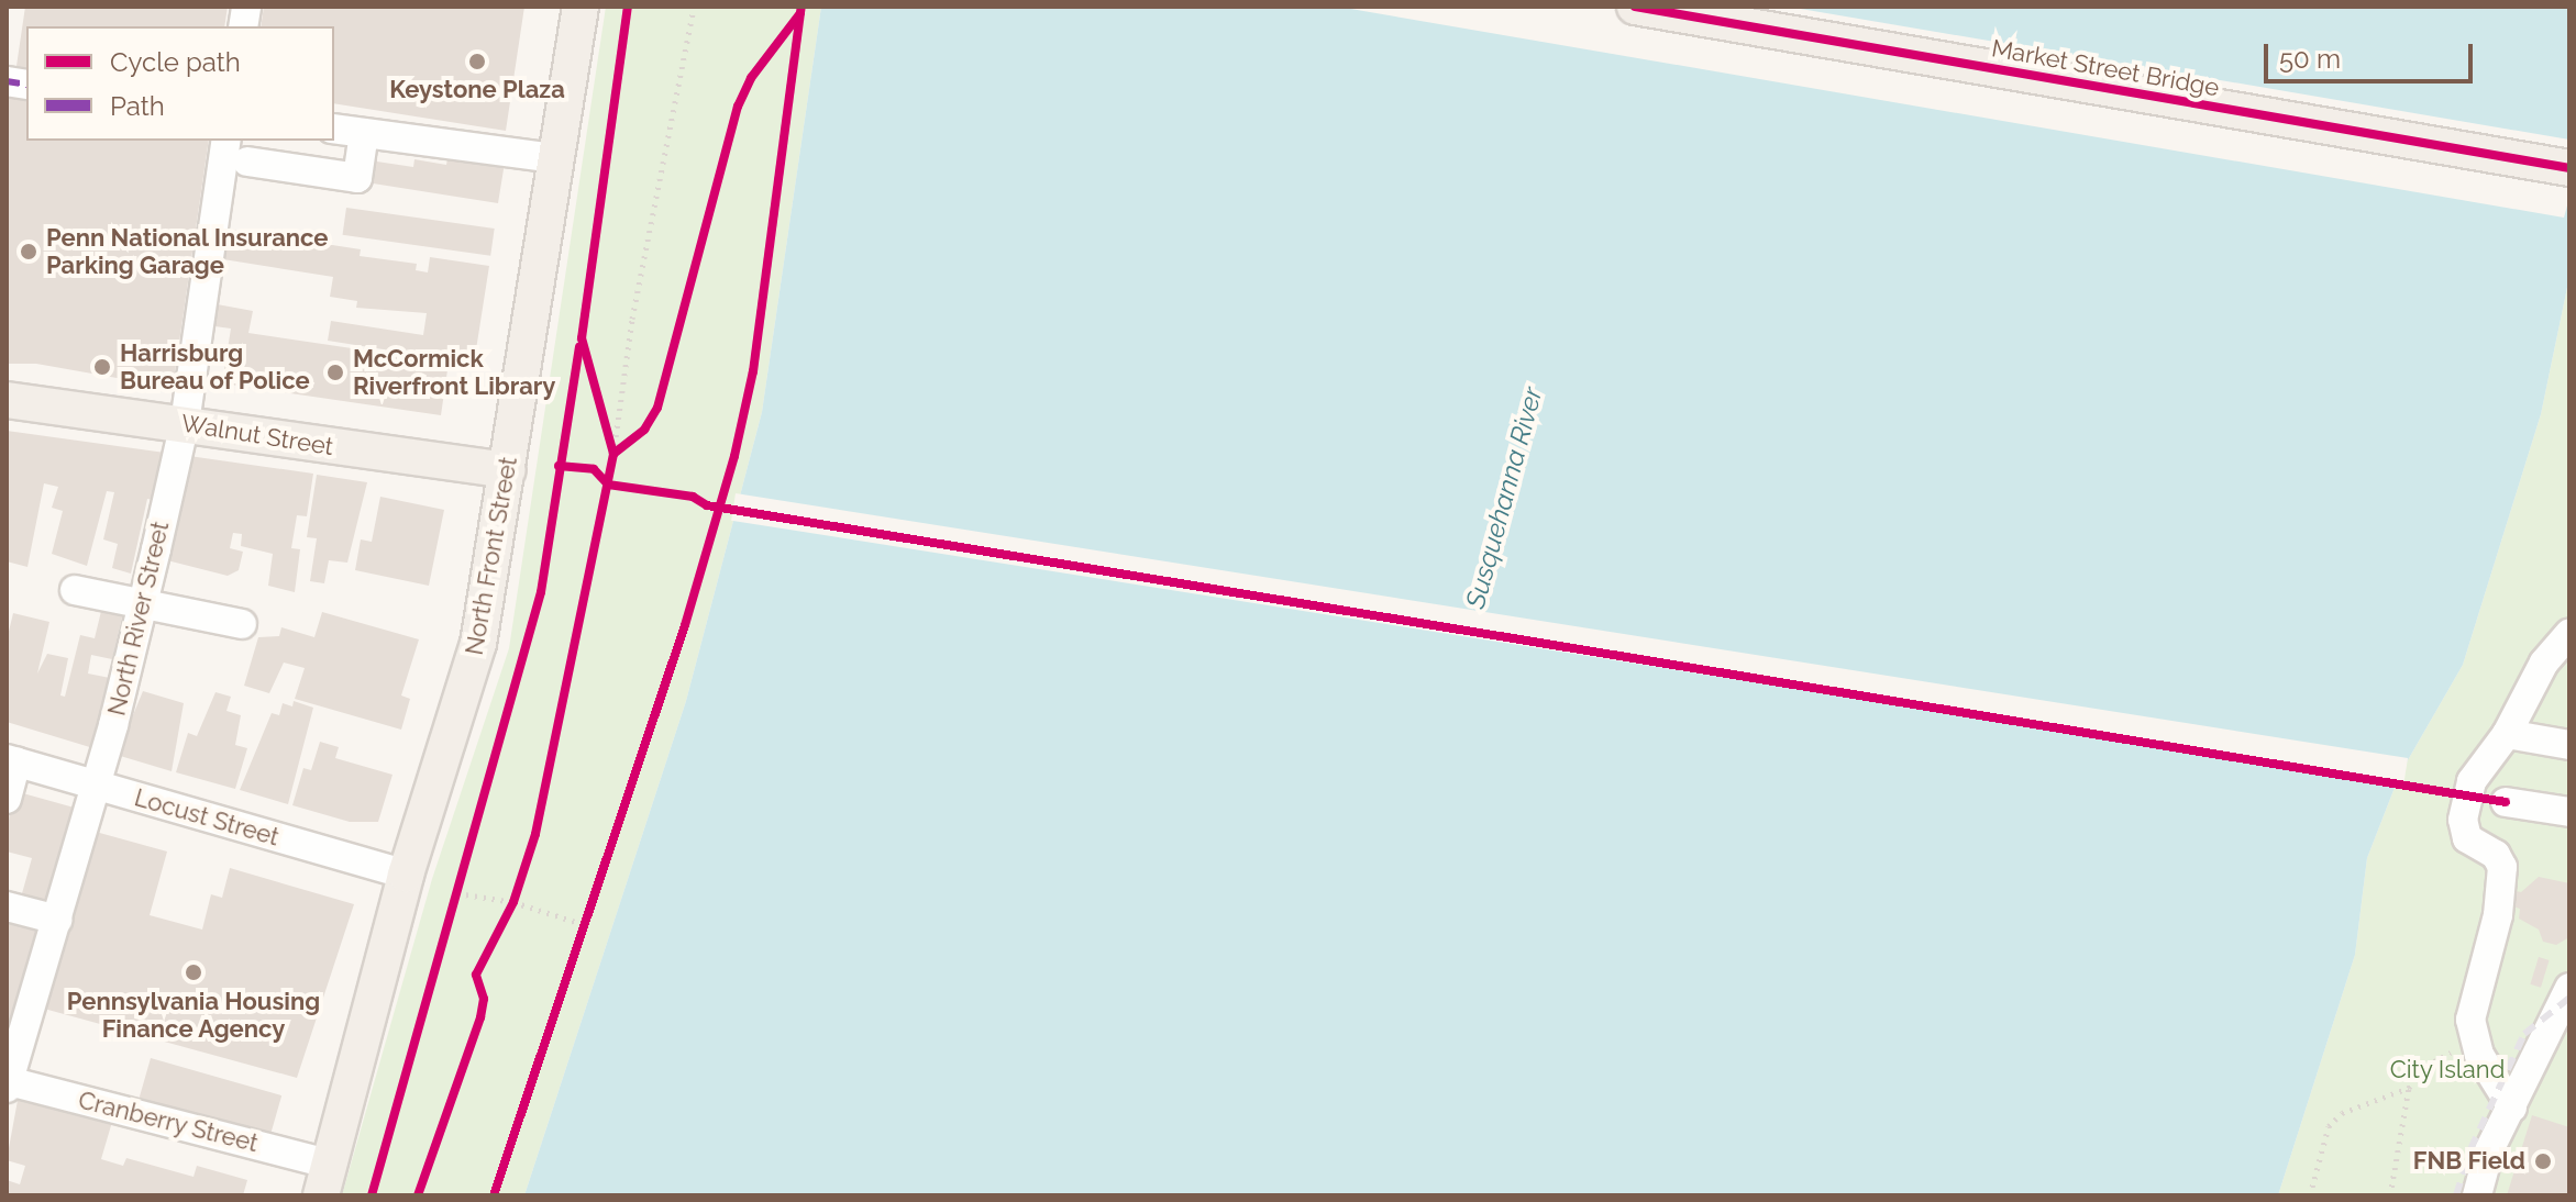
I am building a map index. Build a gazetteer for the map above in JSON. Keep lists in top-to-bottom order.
{
  "streets": {
    "main road": ["Market Street Bridge", "Walnut Street", "North Front Street"],
    "street": ["North River Street", "Locust Street", "Cranberry Street"]
  },
  "crossings": [
    ["Walnut Street", "North Front Street"],
    ["Walnut Street", "North River Street"],
    ["North Front Street", "Locust Street"],
    ["North Front Street", "Cranberry Street"],
    ["North River Street", "Locust Street"],
    ["North River Street", "Cranberry Street"]
  ],
  "water": ["Susquehanna River"],
  "parks": ["City Island"],
  "places": [
    "Keystone Plaza",
    "Penn National Insurance Parking Garage",
    "Harrisburg Bureau of Police",
    "McCormick Riverfront Library",
    "Pennsylvania Housing Finance Agency",
    "FNB Field"
  ],
  "legend": ["Cycle path", "Path"],
  "scale_bar": "50 m"
}
